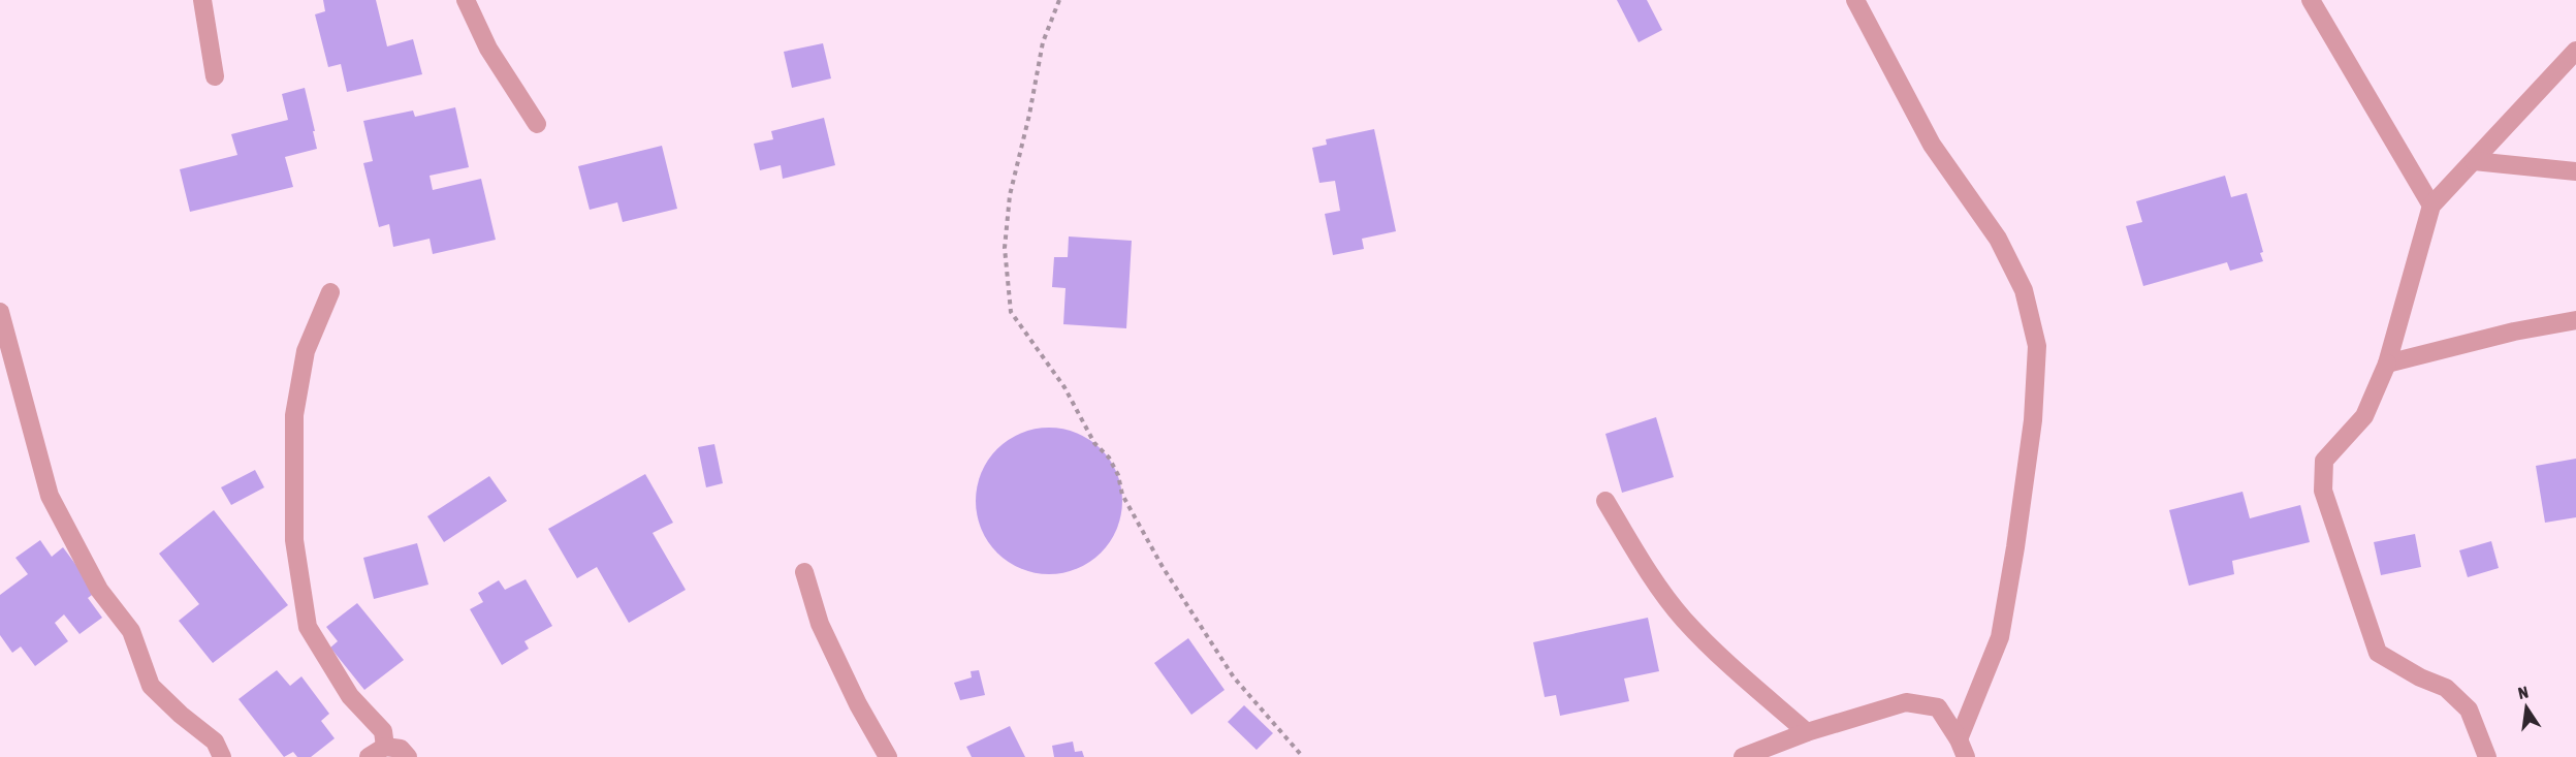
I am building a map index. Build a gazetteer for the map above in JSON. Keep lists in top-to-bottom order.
{
  "north": "top"
}
